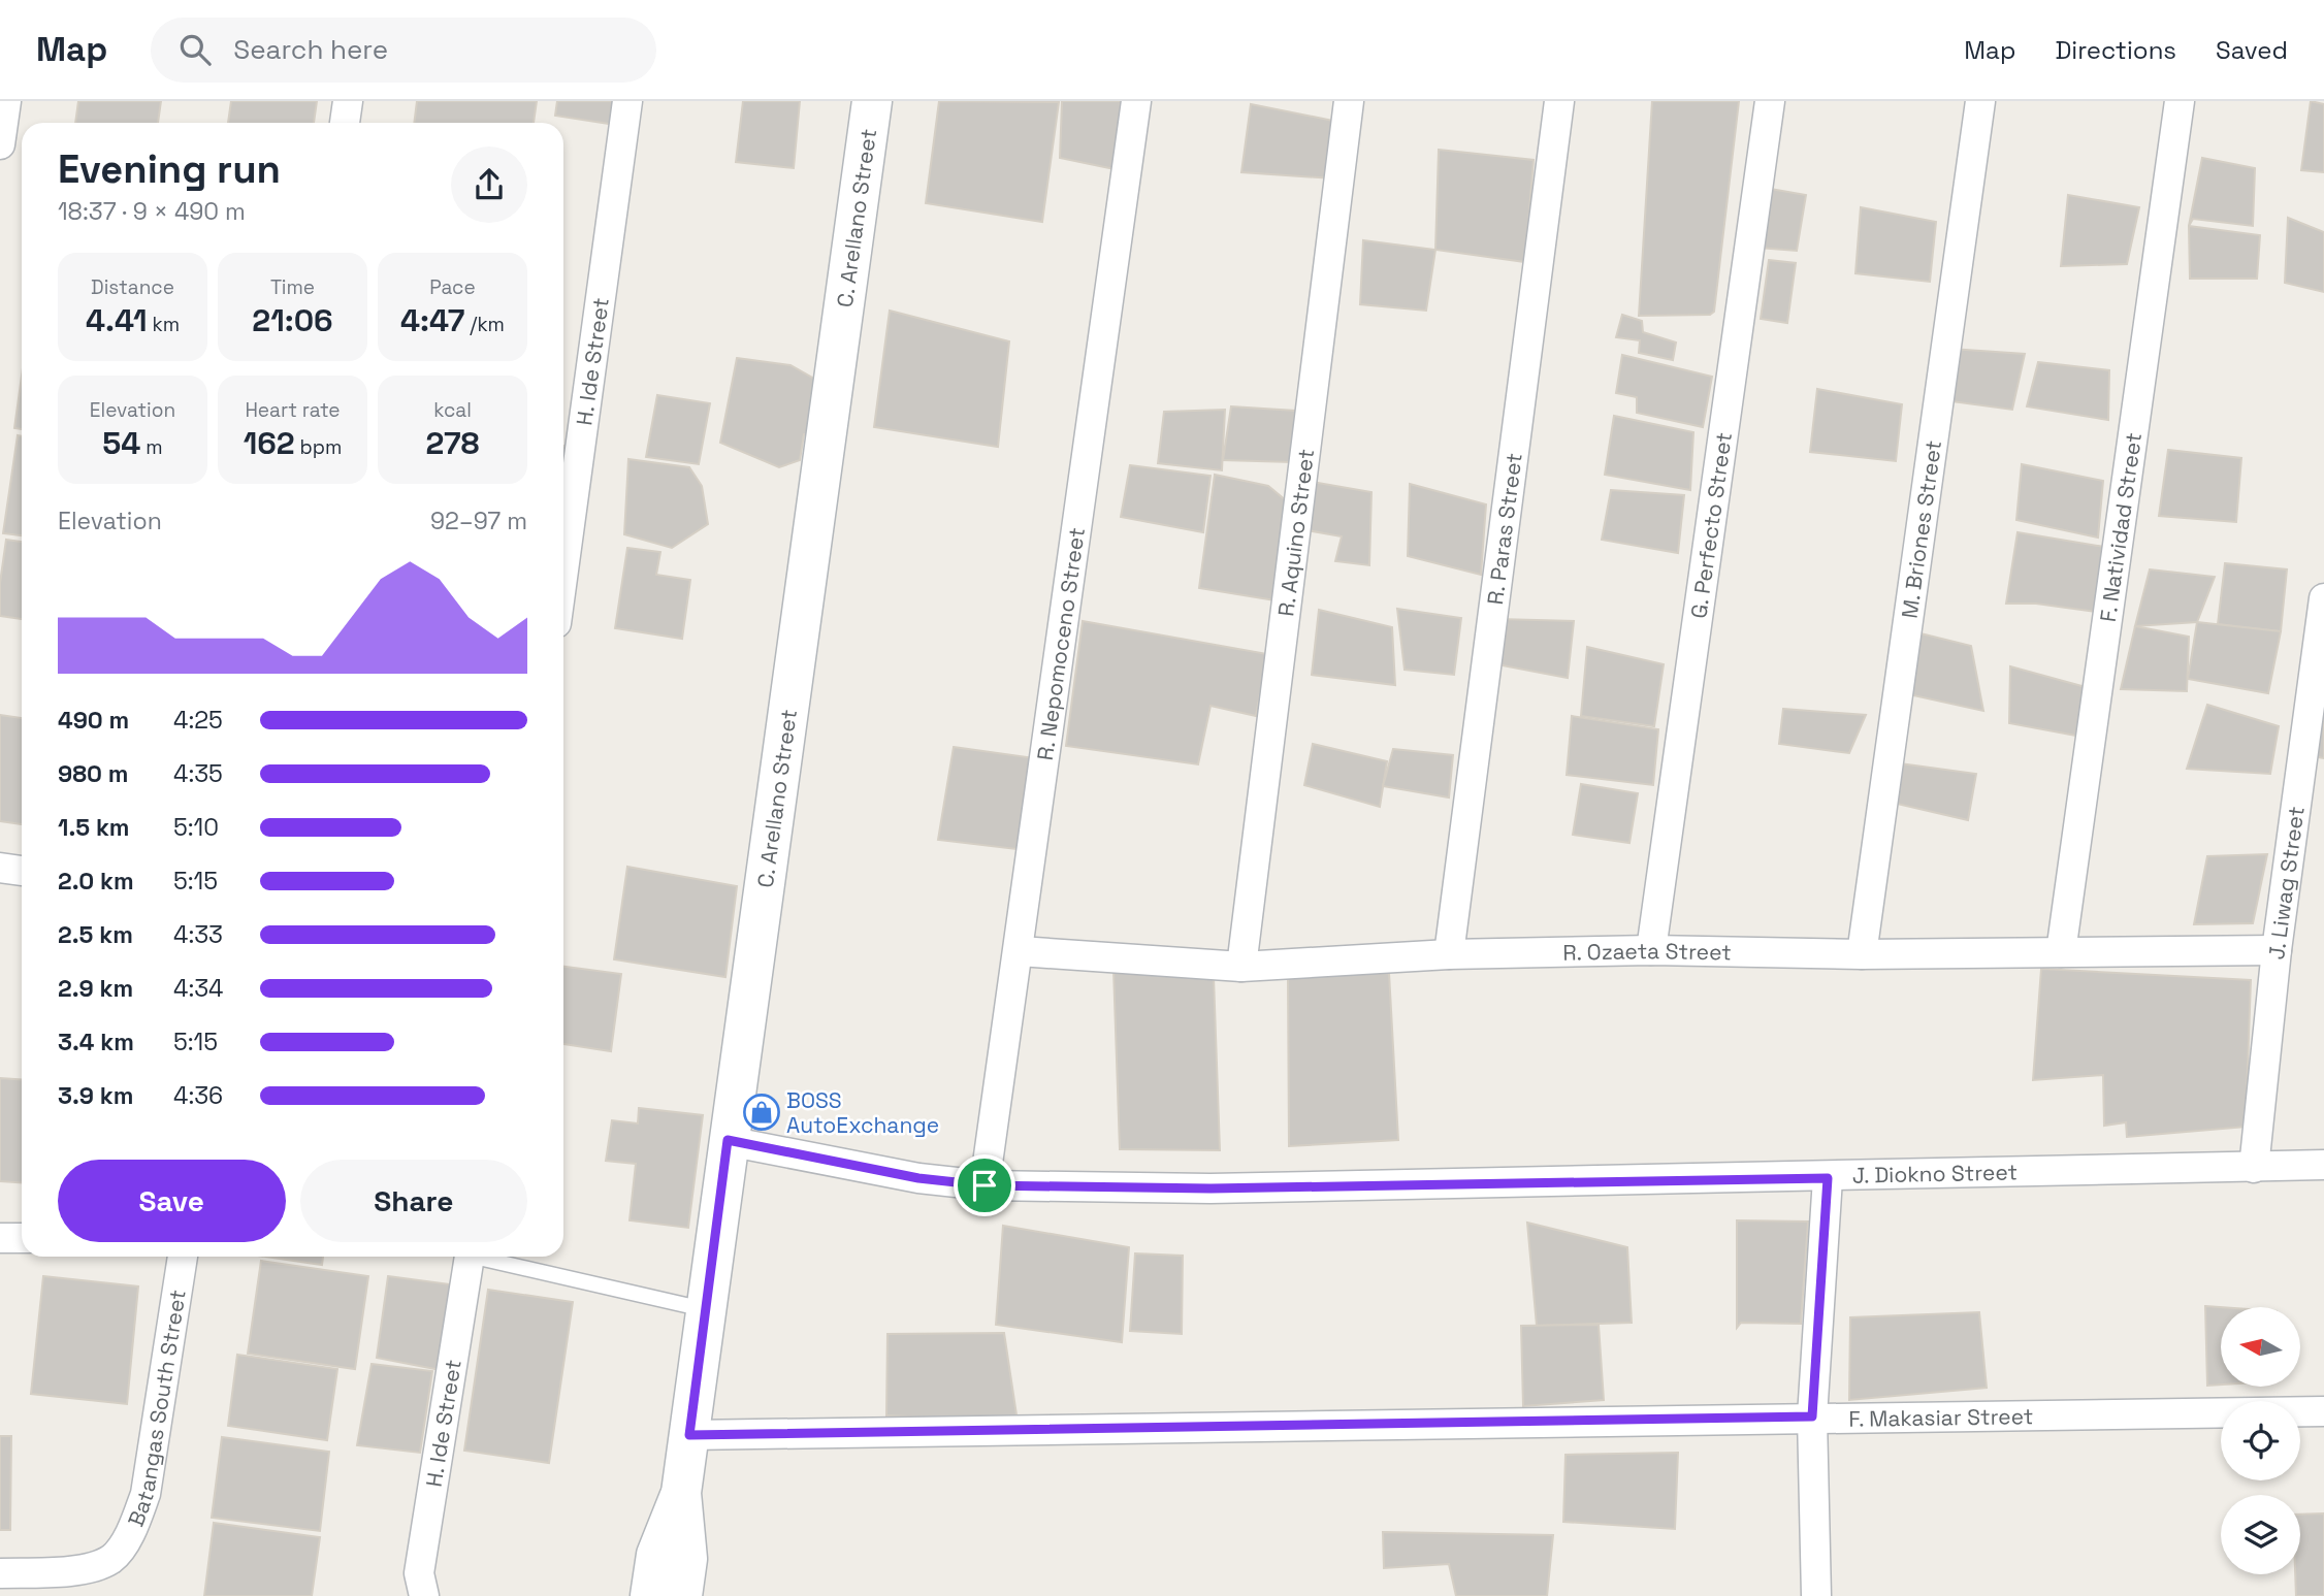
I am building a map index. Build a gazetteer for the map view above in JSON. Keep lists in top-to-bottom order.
{
  "streets": {
    "street": [
      "C. Arellano Street",
      "H. Ide Street",
      "G. Perfecto Street",
      "F. Natividad Street",
      "R. Paras Street",
      "M. Briones Street",
      "R. Aquino Street",
      "R. Nepomoceno Street",
      "J. Liwag Street",
      "R. Ozaeta Street",
      "J. Diokno Street",
      "Batangas South Street",
      "F. Makasiar Street"
    ]
  },
  "crossings": [
    ["C. Arellano Street", "J. Diokno Street"],
    ["C. Arellano Street", "F. Makasiar Street"],
    ["G. Perfecto Street", "R. Ozaeta Street"],
    ["F. Natividad Street", "R. Ozaeta Street"],
    ["R. Paras Street", "R. Ozaeta Street"],
    ["M. Briones Street", "R. Ozaeta Street"],
    ["R. Aquino Street", "R. Ozaeta Street"],
    ["R. Nepomoceno Street", "R. Ozaeta Street"],
    ["R. Nepomoceno Street", "J. Diokno Street"],
    ["J. Liwag Street", "R. Ozaeta Street"],
    ["J. Liwag Street", "J. Diokno Street"]
  ],
  "places": {
    "shop": ["BOSS AutoExchange"]
  },
  "north": "left",
  "page": {
    "header": "Map",
    "search": "Search here",
    "nav": ["Map", "Directions", "Saved"],
    "heading": ["Evening run", "18:37 · 9 × 490 m"],
    "stats": [
      ["Distance", "4.41 km"],
      ["Time", "21:06"],
      ["Pace", "4:47 /km"],
      ["Elevation", "54 m"],
      ["Heart rate", "162 bpm"],
      ["kcal", "278"]
    ],
    "chart": ["Elevation", "92–97 m"],
    "list": [
      {
        "name": "490 m",
        "note": "4:25"
      },
      {
        "name": "980 m",
        "note": "4:35"
      },
      {
        "name": "1.5 km",
        "note": "5:10"
      },
      {
        "name": "2.0 km",
        "note": "5:15"
      },
      {
        "name": "2.5 km",
        "note": "4:33"
      },
      {
        "name": "2.9 km",
        "note": "4:34"
      },
      {
        "name": "3.4 km",
        "note": "5:15"
      },
      {
        "name": "3.9 km",
        "note": "4:36"
      }
    ],
    "buttons": ["Save", "Share"]
  }
}
